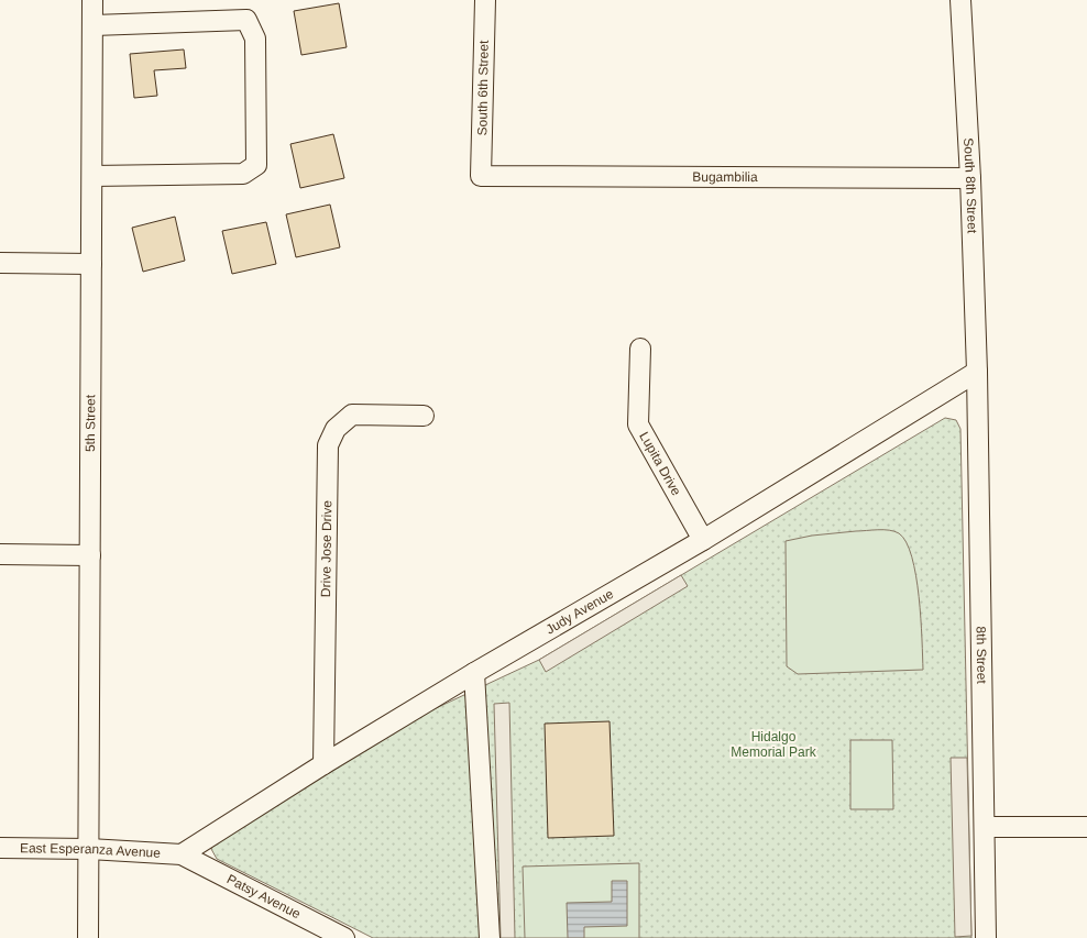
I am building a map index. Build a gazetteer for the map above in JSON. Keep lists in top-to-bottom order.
{
  "streets": {
    "street": [
      "South 6th Street",
      "Bugambilia",
      "South 8th Street",
      "5th Street",
      "Lupita Drive",
      "Drive Jose Drive",
      "Judy Avenue",
      "8th Street",
      "East Esperanza Avenue",
      "Patsy Avenue"
    ]
  },
  "crossings": [
    ["South 6th Street", "Bugambilia"],
    ["Bugambilia", "South 8th Street"],
    ["South 8th Street", "Judy Avenue"],
    ["South 8th Street", "8th Street"],
    ["5th Street", "East Esperanza Avenue"],
    ["Lupita Drive", "Judy Avenue"],
    ["Drive Jose Drive", "Judy Avenue"],
    ["Judy Avenue", "8th Street"],
    ["Judy Avenue", "East Esperanza Avenue"],
    ["Judy Avenue", "Patsy Avenue"],
    ["East Esperanza Avenue", "Patsy Avenue"]
  ],
  "parks": ["Hidalgo Memorial Park"]
}
